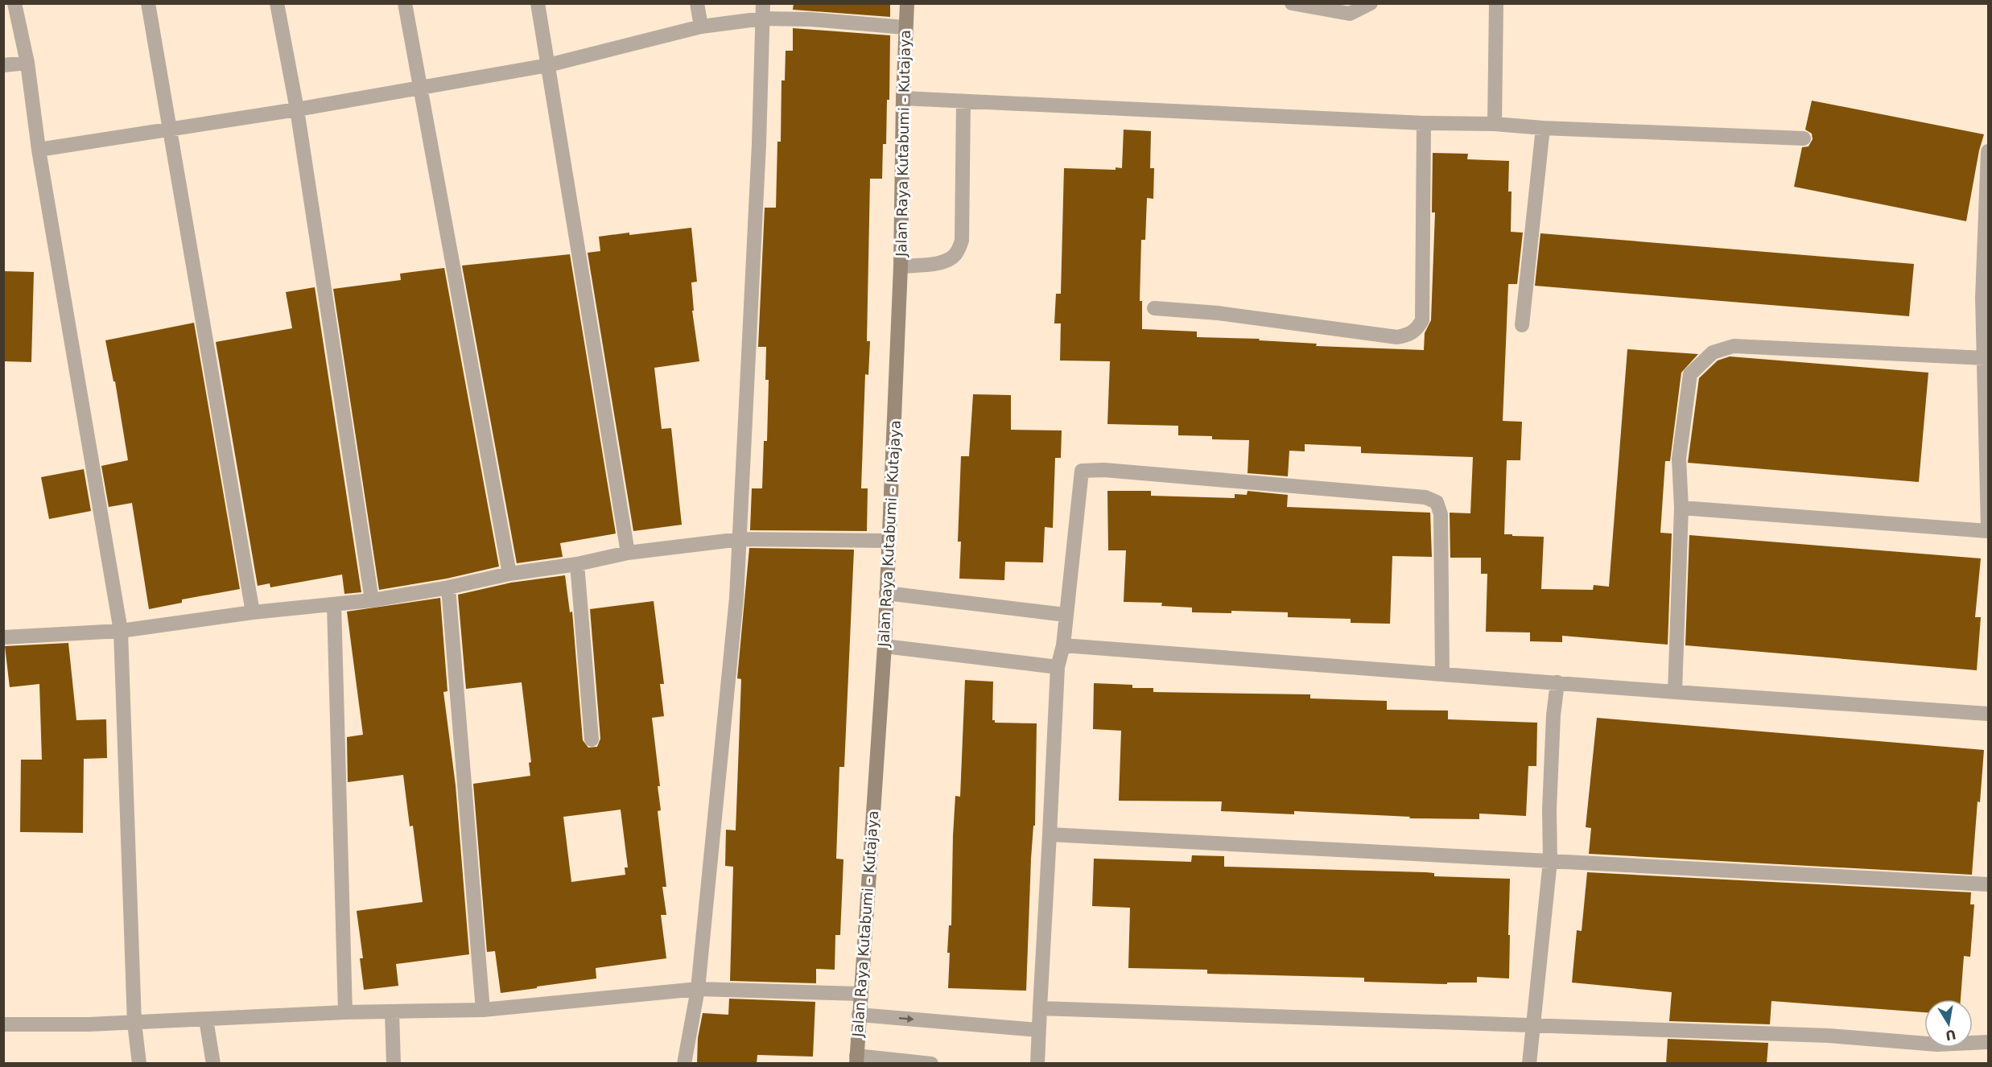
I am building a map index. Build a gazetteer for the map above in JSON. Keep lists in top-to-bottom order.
{
  "streets": {
    "street": ["Jalan Raya Kutabumi - Kutajaya"]
  },
  "north": "bottom"
}
